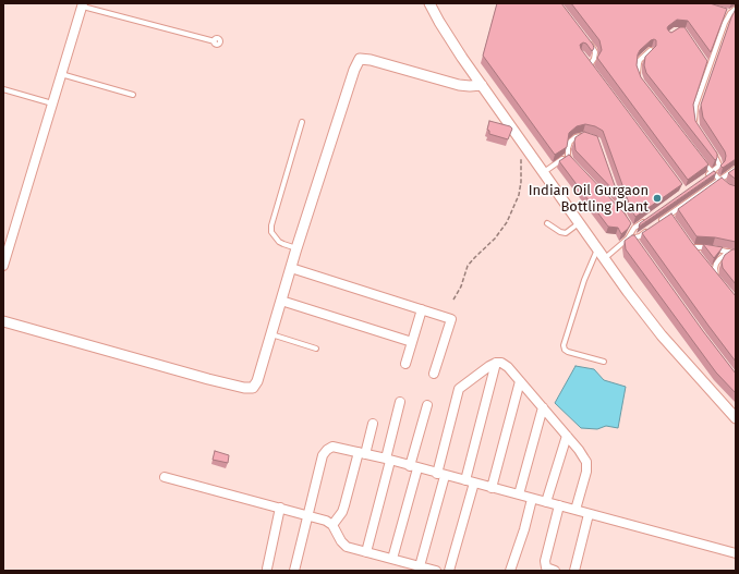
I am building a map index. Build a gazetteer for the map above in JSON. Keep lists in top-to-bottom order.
{
  "places": ["Indian Oil Gurgaon Bottling Plant"]
}
